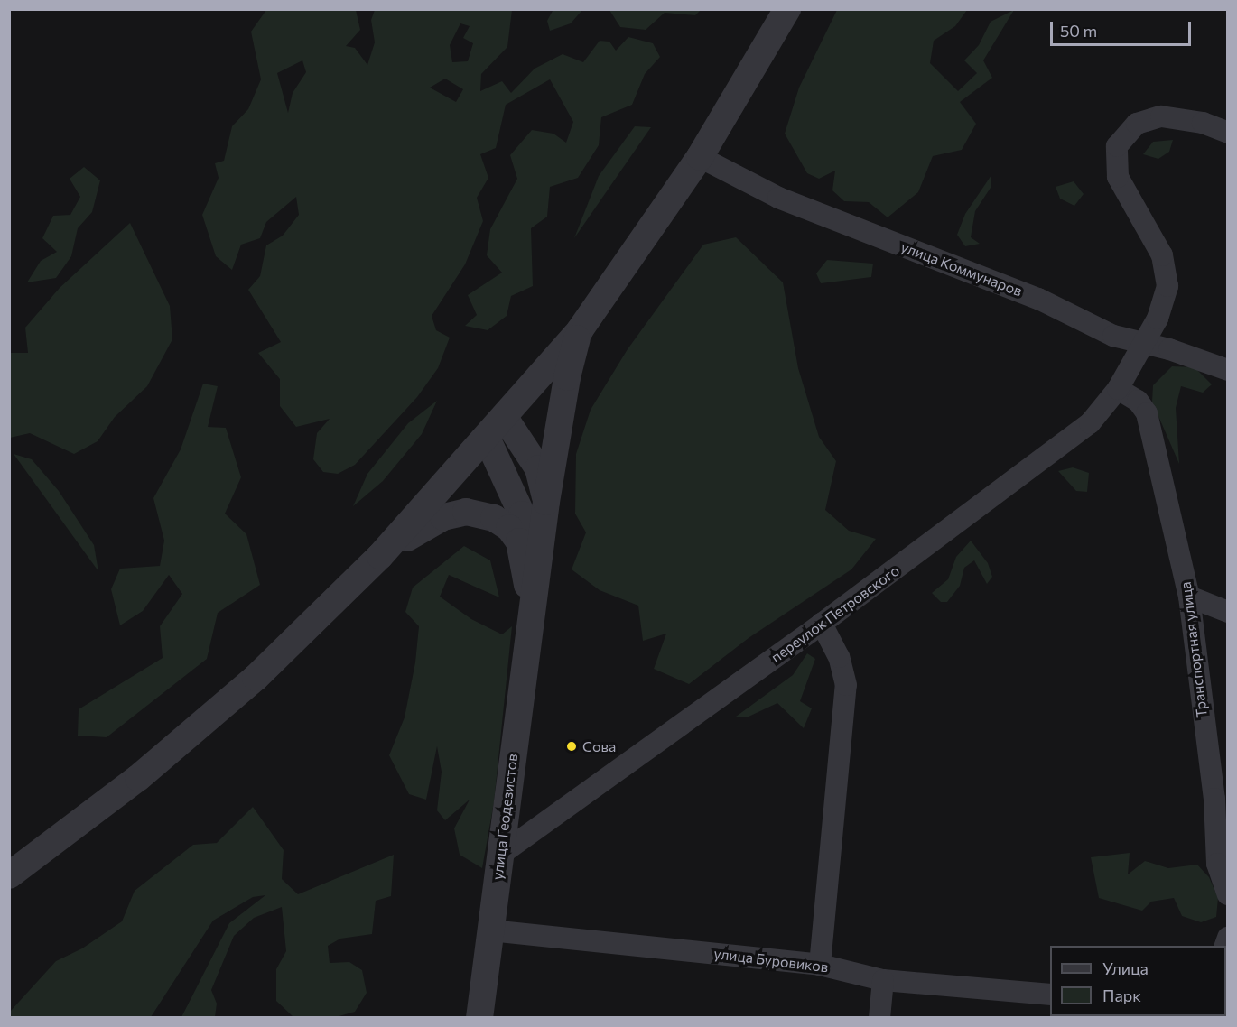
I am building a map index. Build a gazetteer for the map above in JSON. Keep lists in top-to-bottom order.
{
  "streets": {
    "street": [
      "улица Коммунаров",
      "переулок Петровского",
      "Транспортная улица",
      "улица Геодезистов",
      "улица Буровиков"
    ]
  },
  "crossings": [
    ["улица Коммунаров", "переулок Петровского"],
    ["переулок Петровского", "Транспортная улица"],
    ["переулок Петровского", "улица Геодезистов"],
    ["улица Геодезистов", "улица Буровиков"]
  ],
  "places": ["Сова"],
  "legend": ["Улица", "Парк"],
  "scale_bar": "50 m"
}
